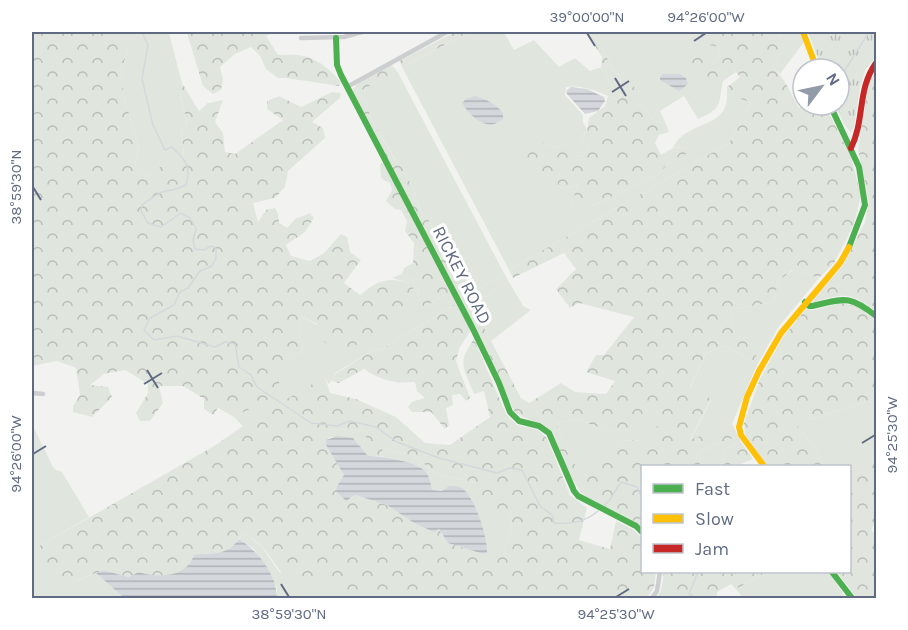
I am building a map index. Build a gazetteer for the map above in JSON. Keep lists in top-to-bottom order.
{
  "streets": {
    "street": ["RICKEY ROAD"]
  },
  "legend": ["Fast", "Slow", "Jam"],
  "north": "top right",
  "coordinates": [
    "39°00'00\"N",
    "94°26'00\"W",
    "38°59'30\"N",
    "94°25'30\"W"
  ]
}
